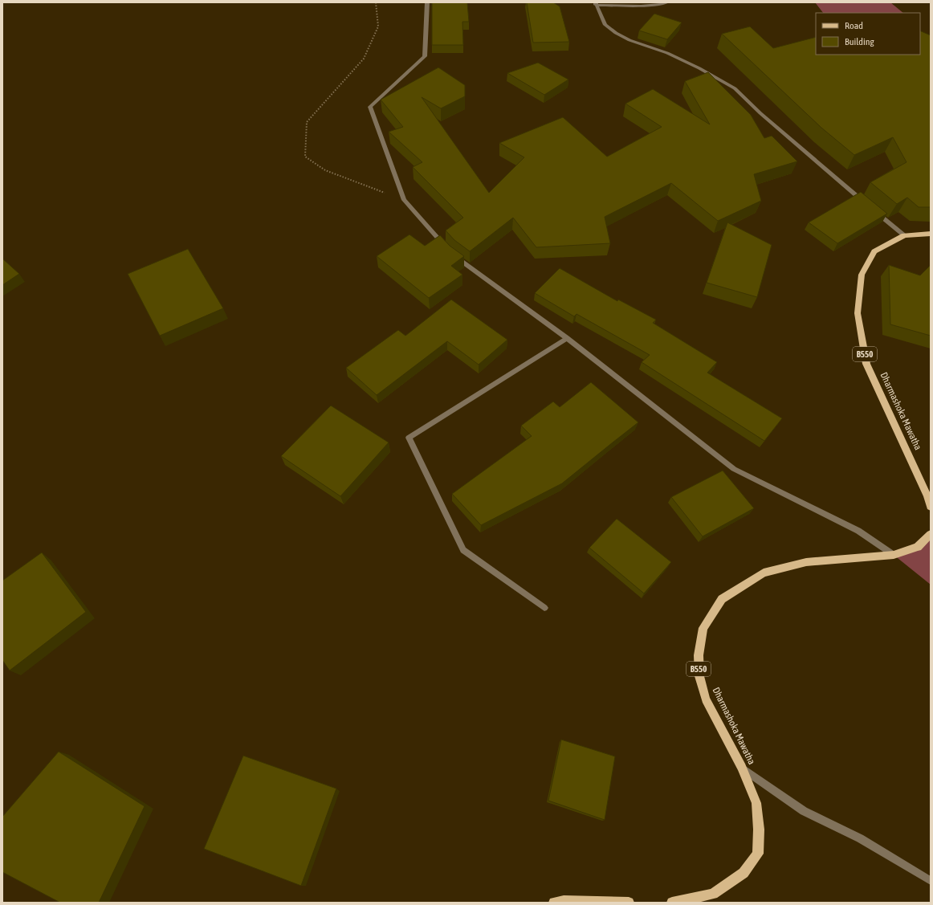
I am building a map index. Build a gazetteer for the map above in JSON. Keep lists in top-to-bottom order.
{
  "streets": {
    "main road": ["B550", "Dharmashoka Mawatha"]
  },
  "legend": ["Road", "Building"]
}
